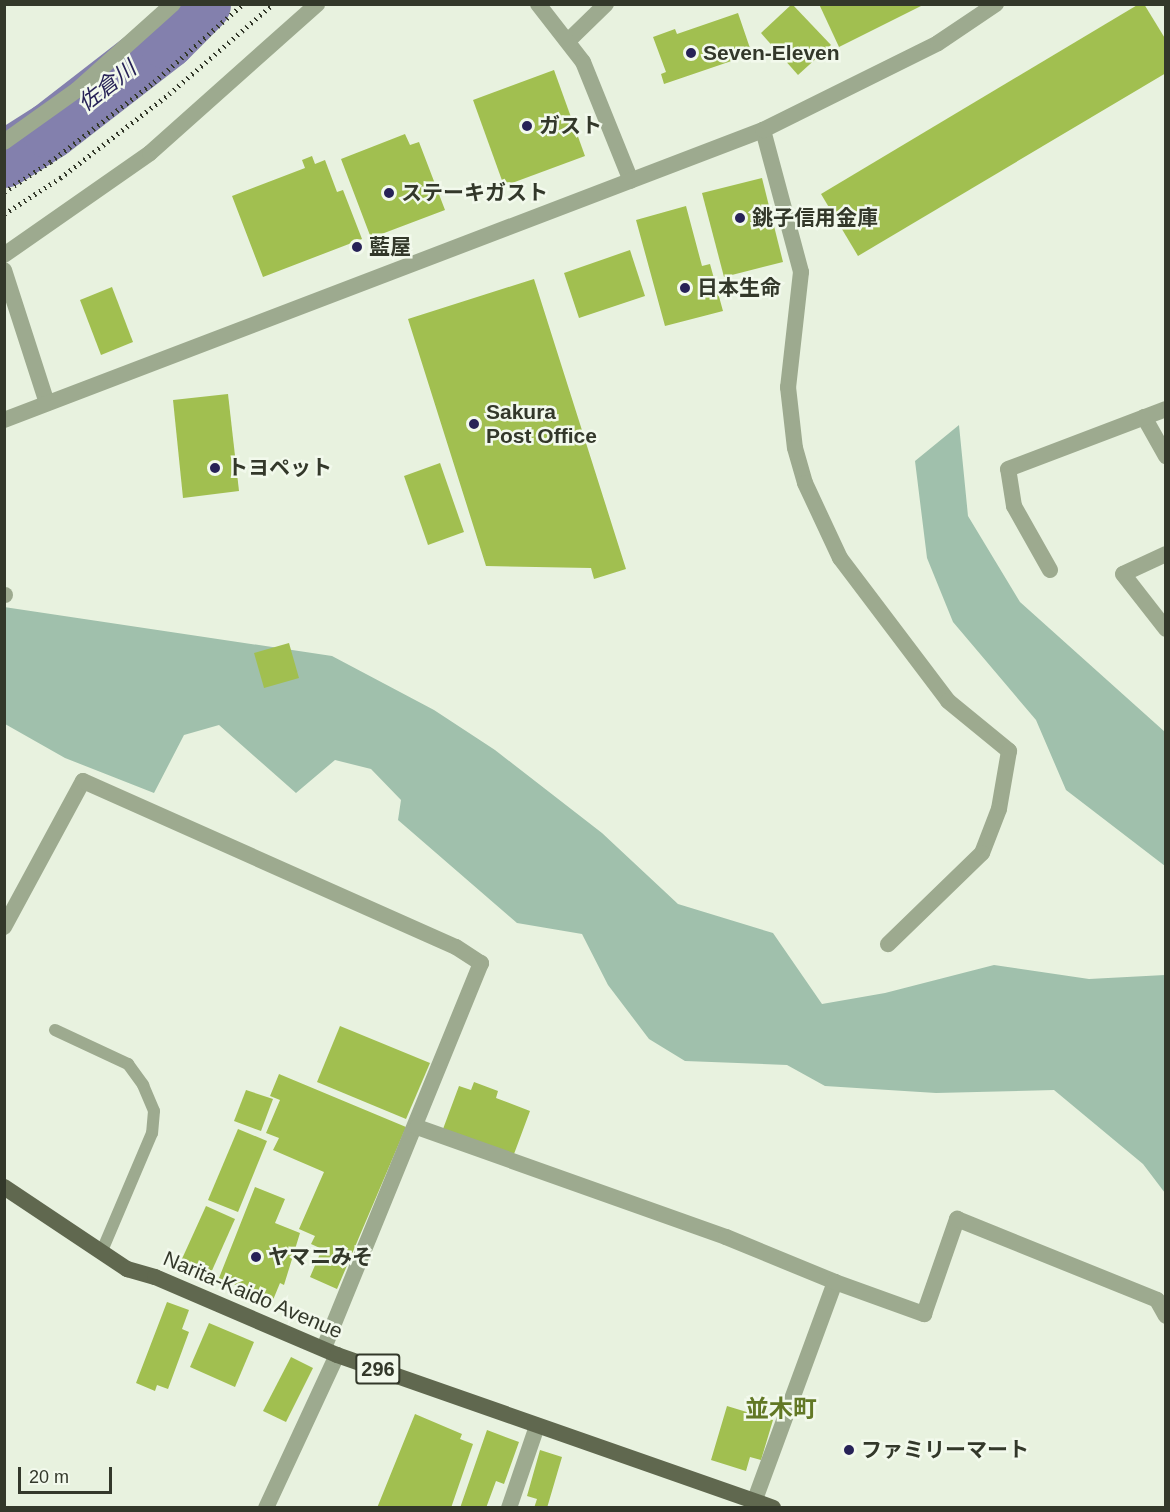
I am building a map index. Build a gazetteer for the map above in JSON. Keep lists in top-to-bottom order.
{
  "streets": {
    "highway": ["Narita-Kaido Avenue", "296"]
  },
  "districts": ["並木町"],
  "water": ["佐倉川"],
  "places": [
    "Seven-Eleven",
    "ガスト",
    "ステーキガスト",
    "銚子信用金庫",
    "藍屋",
    "日本生命",
    "Sakura Post Office",
    "トヨペット",
    "ヤマニみそ",
    "ファミリーマート"
  ],
  "scale_bar": "20 m"
}
